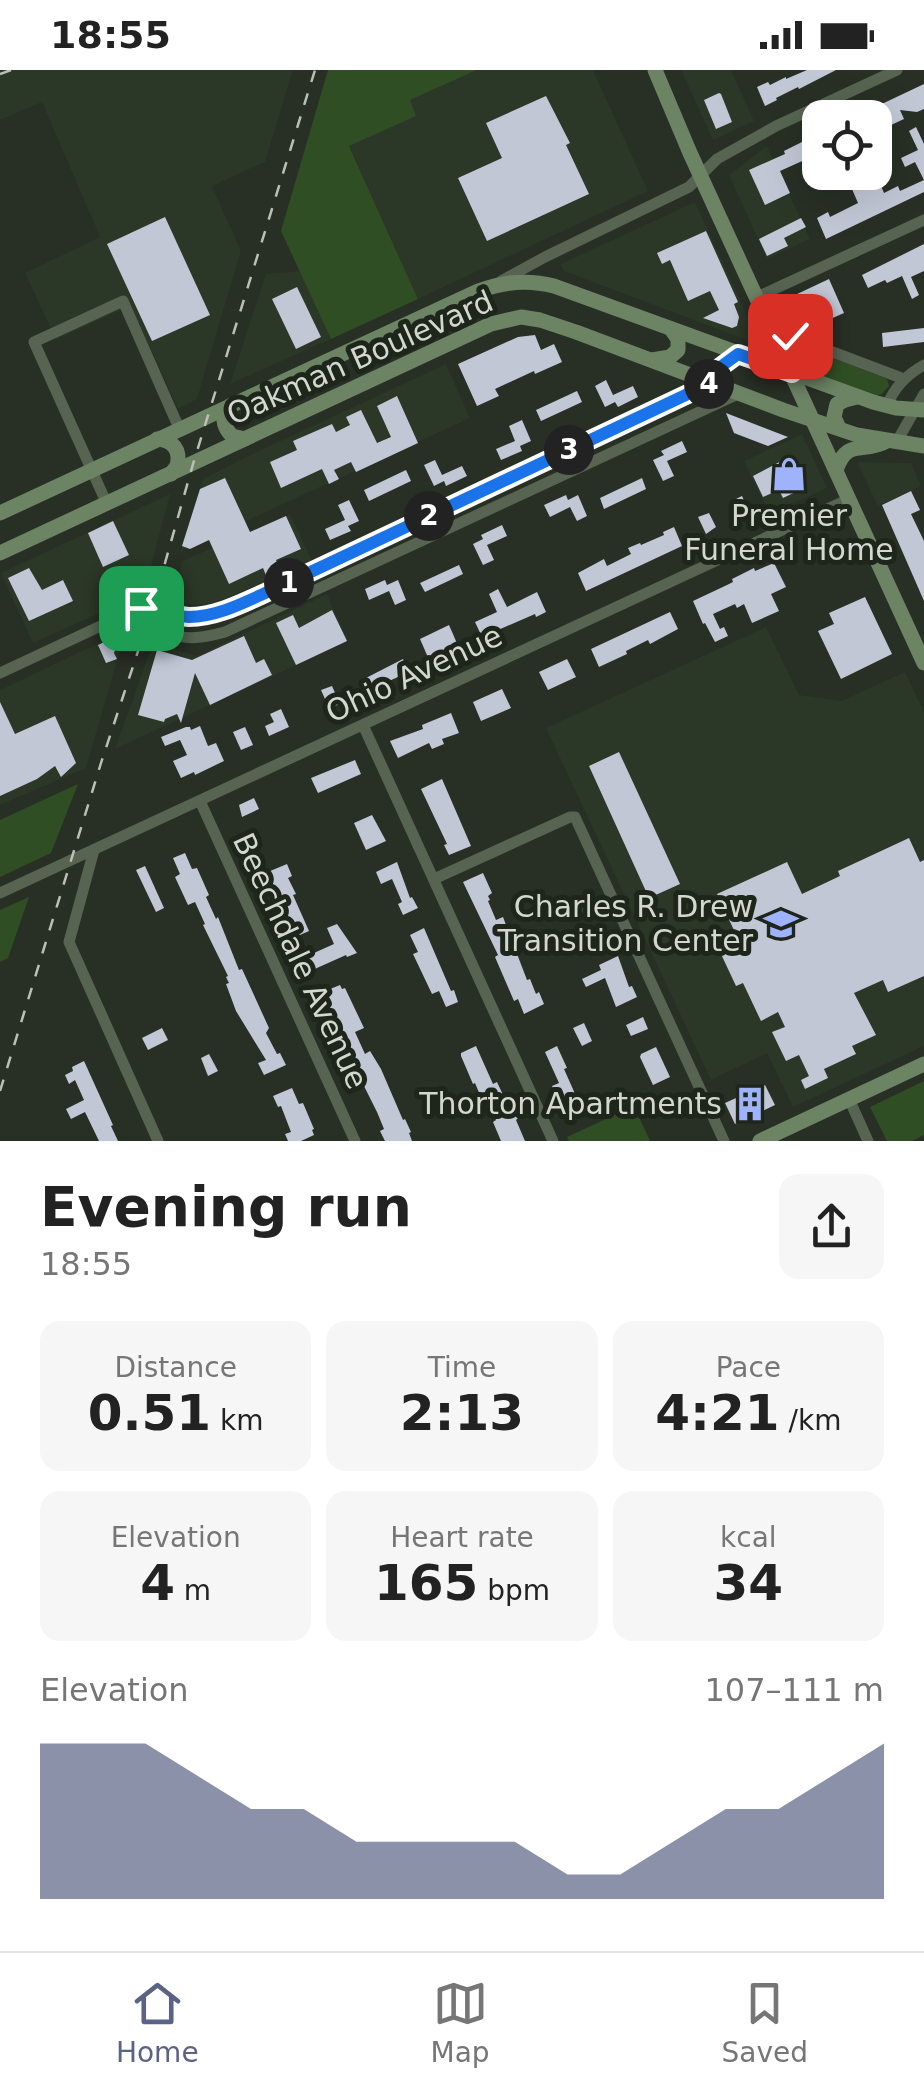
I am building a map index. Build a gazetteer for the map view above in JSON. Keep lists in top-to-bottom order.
{
  "streets": {
    "street": ["Oakman Boulevard", "Ohio Avenue", "Beechdale Avenue"]
  },
  "crossings": [
    ["Ohio Avenue", "Beechdale Avenue"]
  ],
  "places": {
    "shop": ["Premier Funeral Home"],
    "school or university": ["Charles R. Drew Transition Center"],
    "building": ["Thorton Apartments"]
  },
  "page": {
    "status": "18:55",
    "pins": [
      "4",
      "3",
      "2",
      "1"
    ],
    "heading": ["Evening run", "18:55"],
    "stats": [
      ["Distance", "0.51 km"],
      ["Time", "2:13"],
      ["Pace", "4:21 /km"],
      ["Elevation", "4 m"],
      ["Heart rate", "165 bpm"],
      ["kcal", "34"]
    ],
    "chart": ["Elevation", "107–111 m"],
    "tabs": ["Home", "Map", "Saved"]
  }
}
